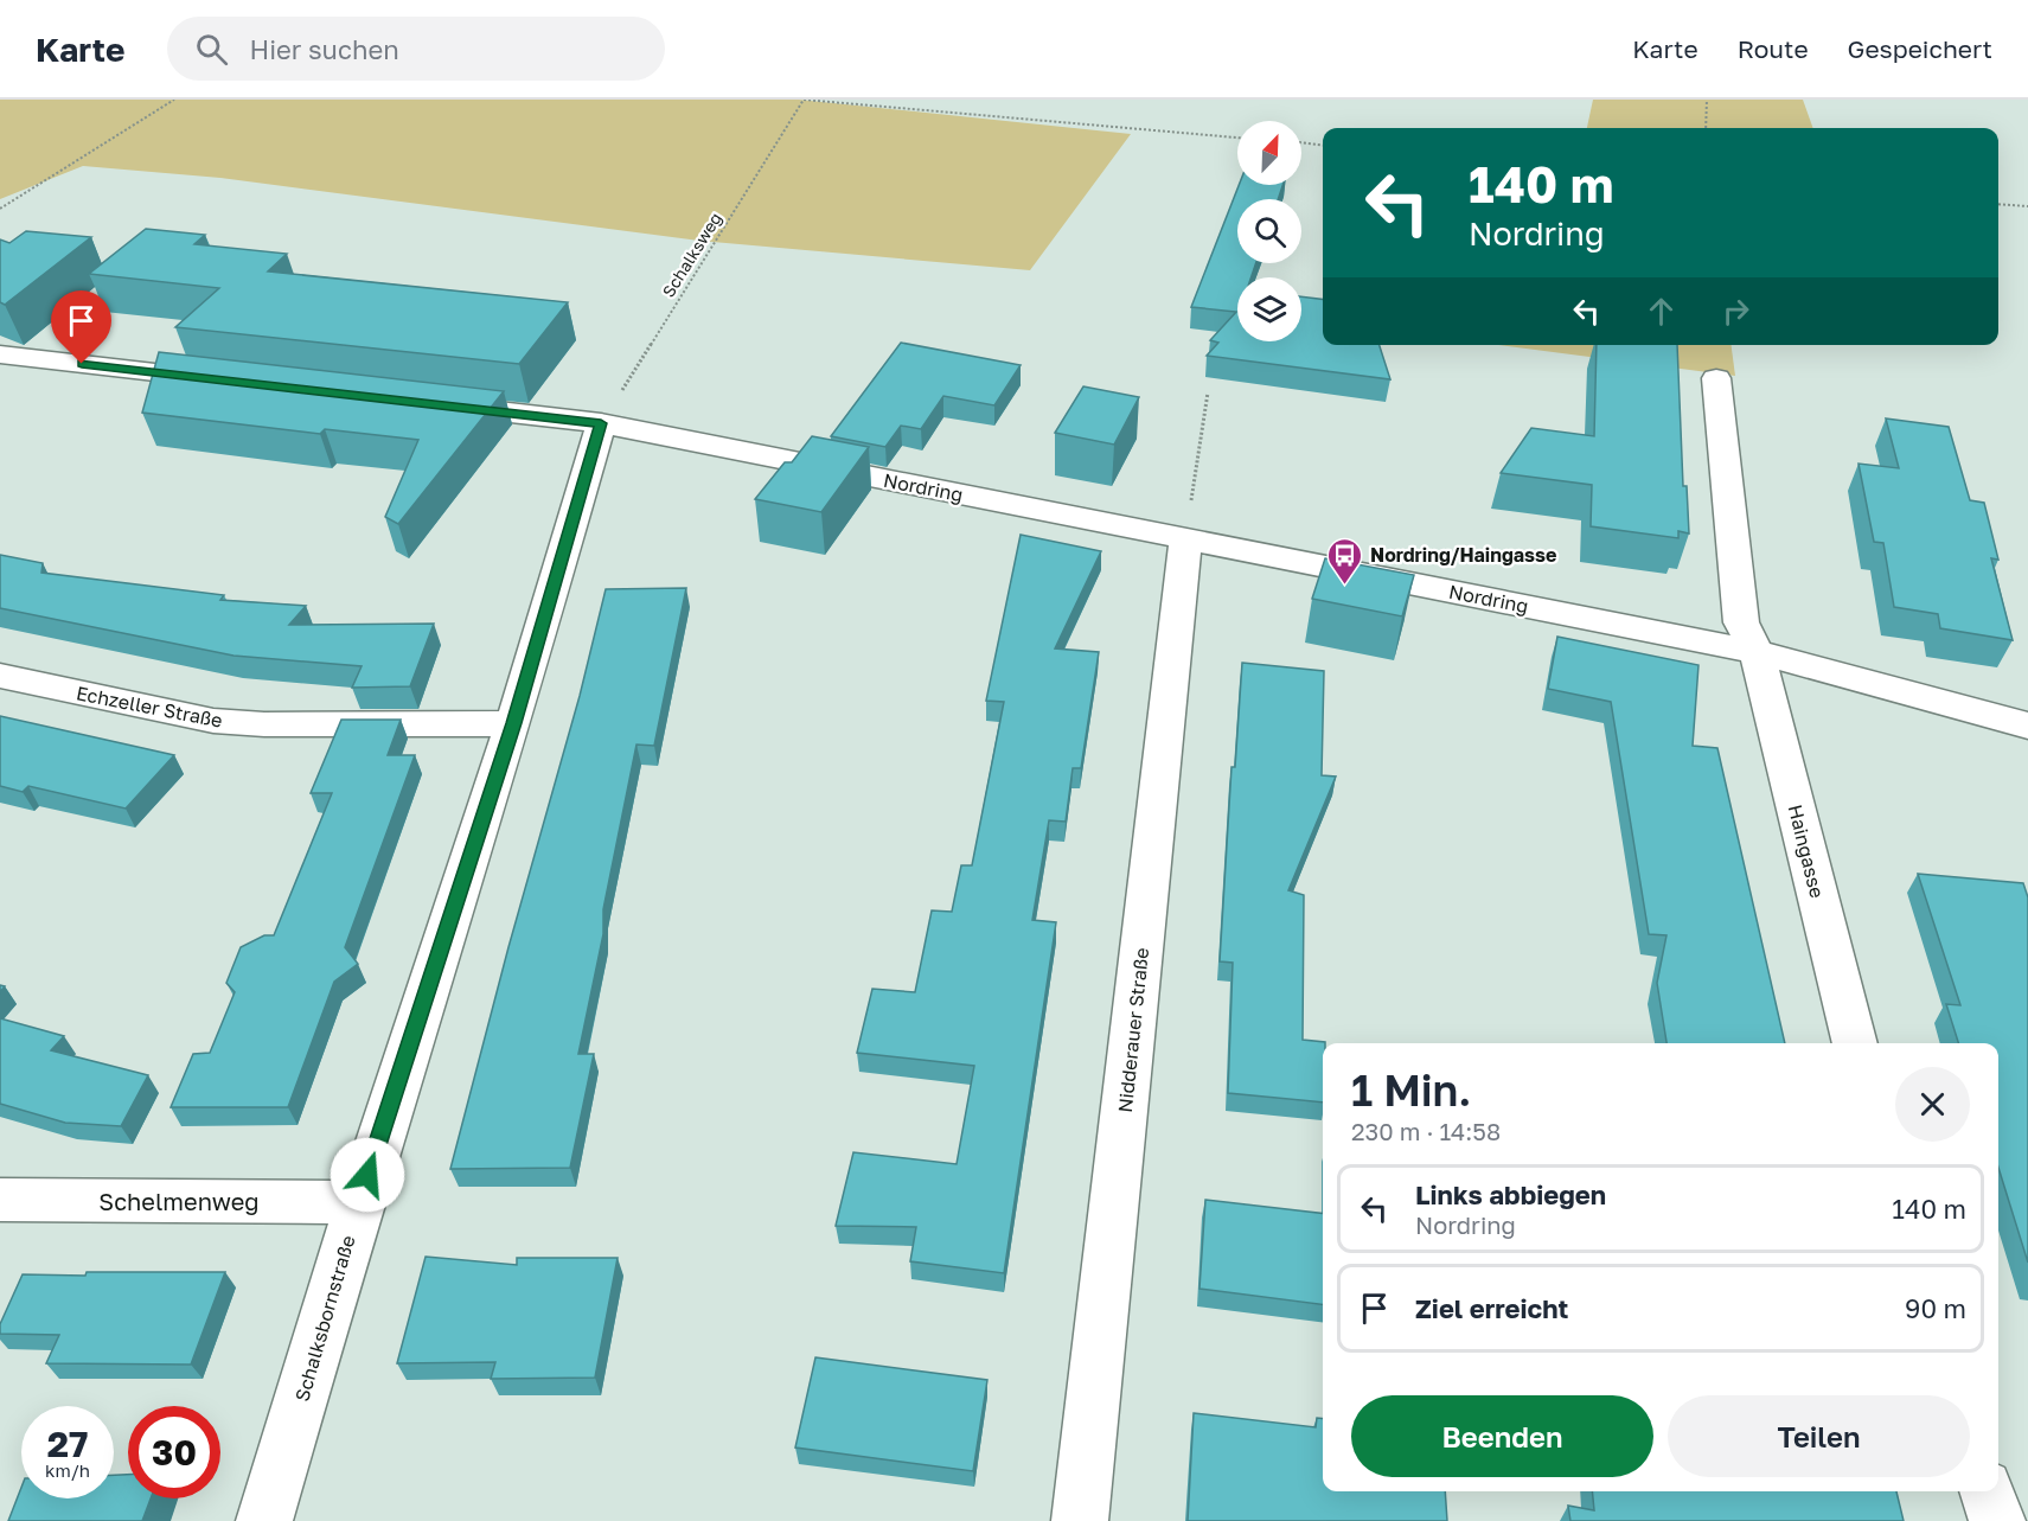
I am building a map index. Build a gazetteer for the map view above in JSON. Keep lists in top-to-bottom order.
{
  "streets": {
    "street": [
      "Nordring",
      "Echzeller Straße",
      "Haingasse",
      "Nidderauer Straße",
      "Schelmenweg",
      "Schalksbornstraße"
    ],
    "path": ["Schalksweg"]
  },
  "crossings": [
    ["Schalksweg", "Nordring"],
    ["Schalksweg", "Schalksbornstraße"],
    ["Nordring", "Haingasse"],
    ["Nordring", "Nidderauer Straße"],
    ["Nordring", "Schalksbornstraße"],
    ["Echzeller Straße", "Schalksbornstraße"],
    ["Schelmenweg", "Schalksbornstraße"]
  ],
  "places": {
    "bus stop": ["Nordring/Haingasse"]
  },
  "north": "top right",
  "page": {
    "header": "Karte",
    "search": "Hier suchen",
    "nav": ["Karte", "Route", "Gespeichert"],
    "turn": ["140 m", "Nordring"],
    "heading": ["1 Min.", "230 m · 14:58"],
    "list": [
      {
        "name": "Links abbiegen",
        "note": "Nordring",
        "value": "140 m"
      },
      {
        "name": "Ziel erreicht",
        "value": "90 m"
      }
    ],
    "buttons": ["Beenden", "Teilen"],
    "speed": "27 km/h",
    "limit": "30"
  }
}
